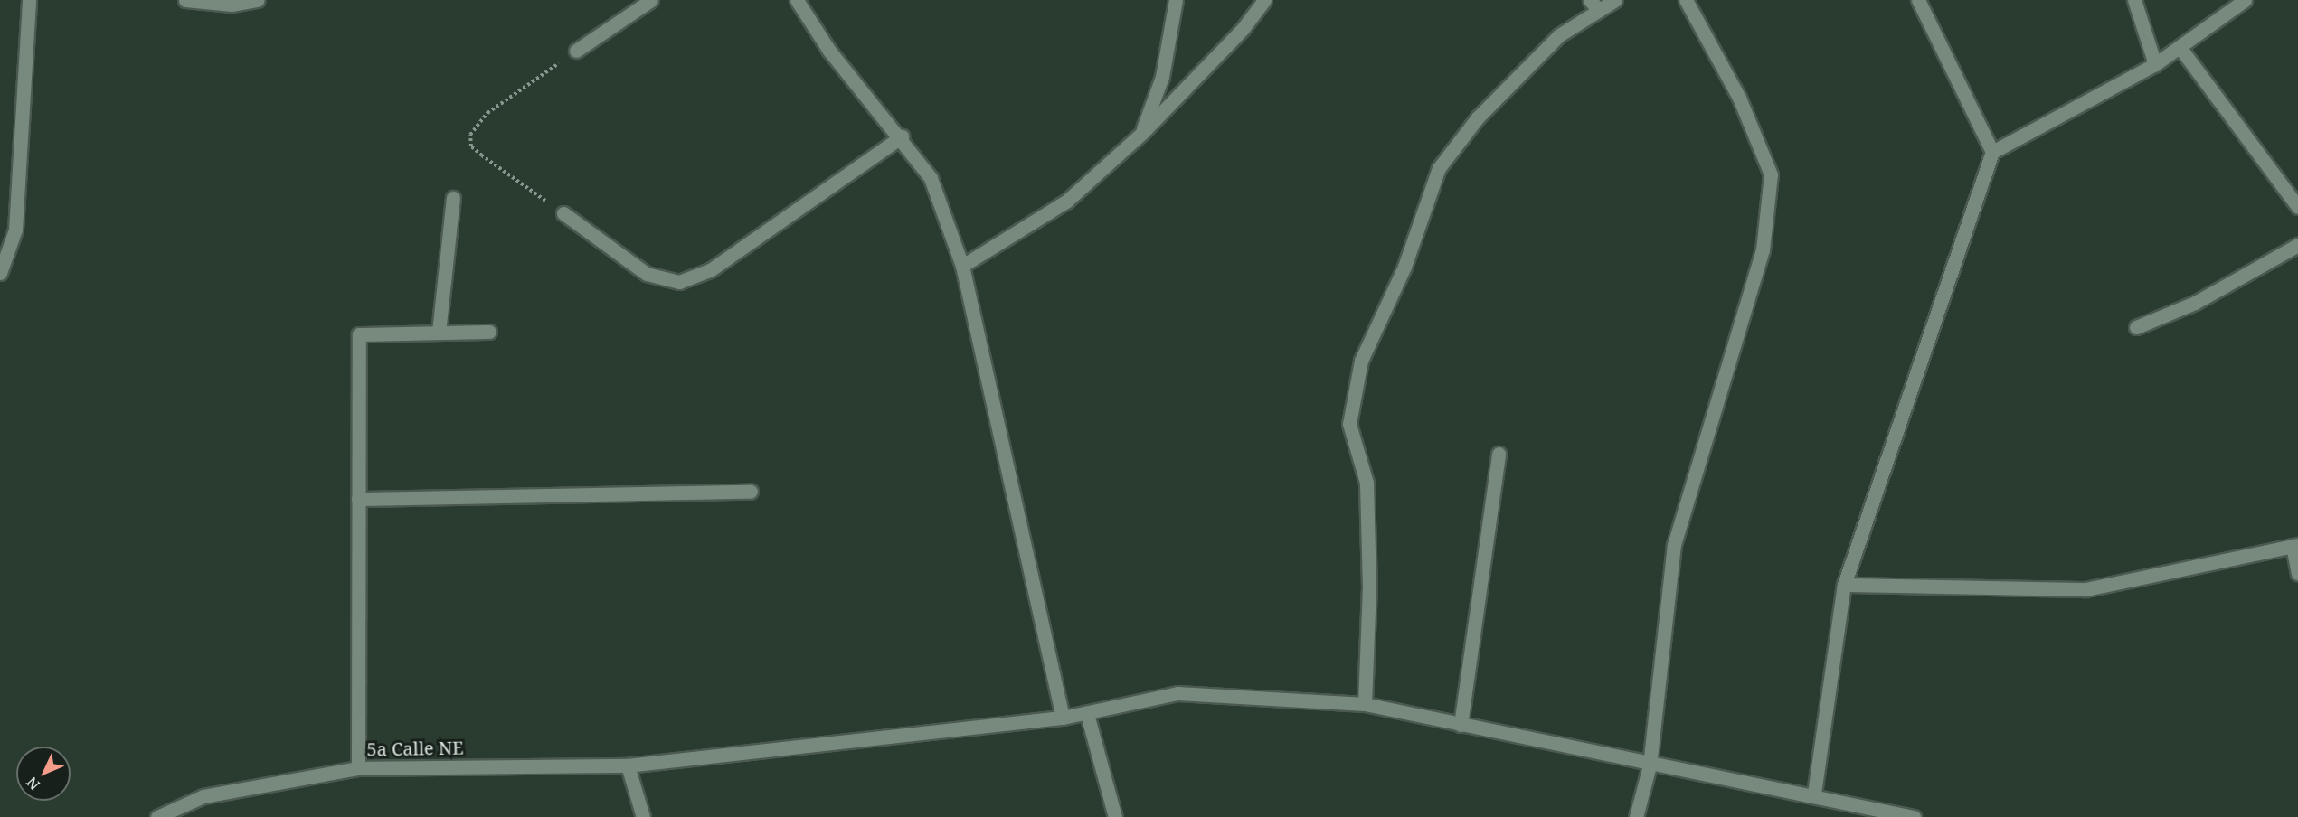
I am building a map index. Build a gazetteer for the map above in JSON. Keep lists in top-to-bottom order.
{
  "streets": {
    "street": ["5a Calle NE"]
  },
  "north": "bottom left"
}
